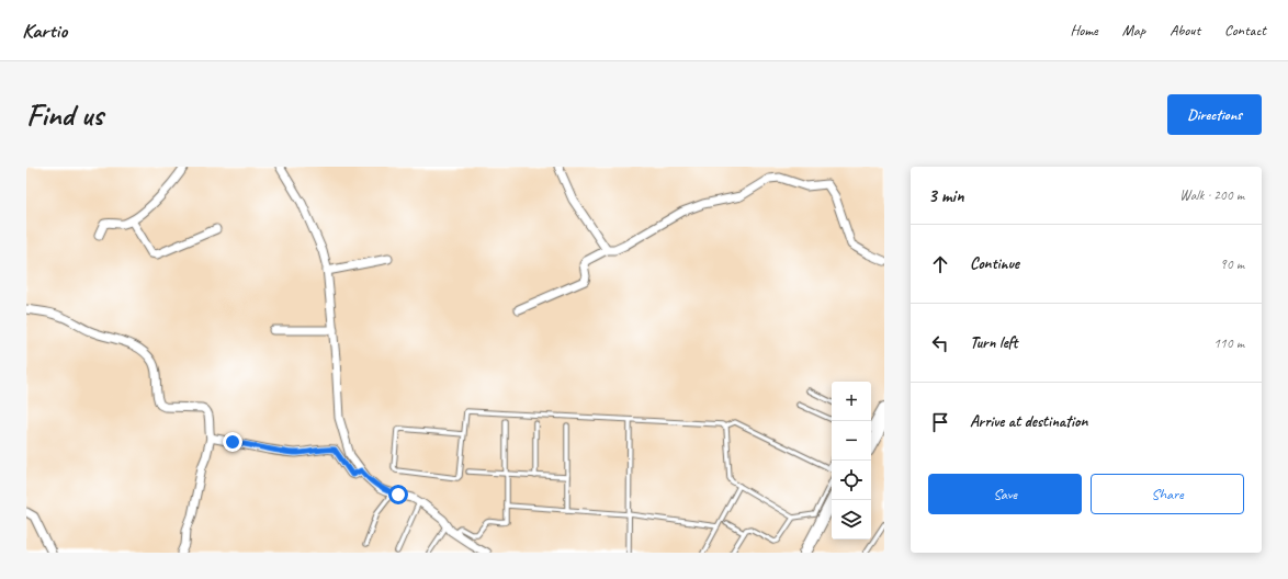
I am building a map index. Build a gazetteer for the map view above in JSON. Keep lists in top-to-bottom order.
{
  "page": {
    "header": "Kartio",
    "nav": [
      "Home",
      "Map",
      "About",
      "Contact"
    ],
    "buttons": [
      "Directions",
      ["Save", "Share"]
    ],
    "title": "Find us",
    "heading": ["3 min", "Walk · 200 m"],
    "list": [
      ["Continue", "90 m"],
      ["Turn left", "110 m"],
      "Arrive at destination"
    ],
    "map_buttons": ["+", "−"]
  }
}
